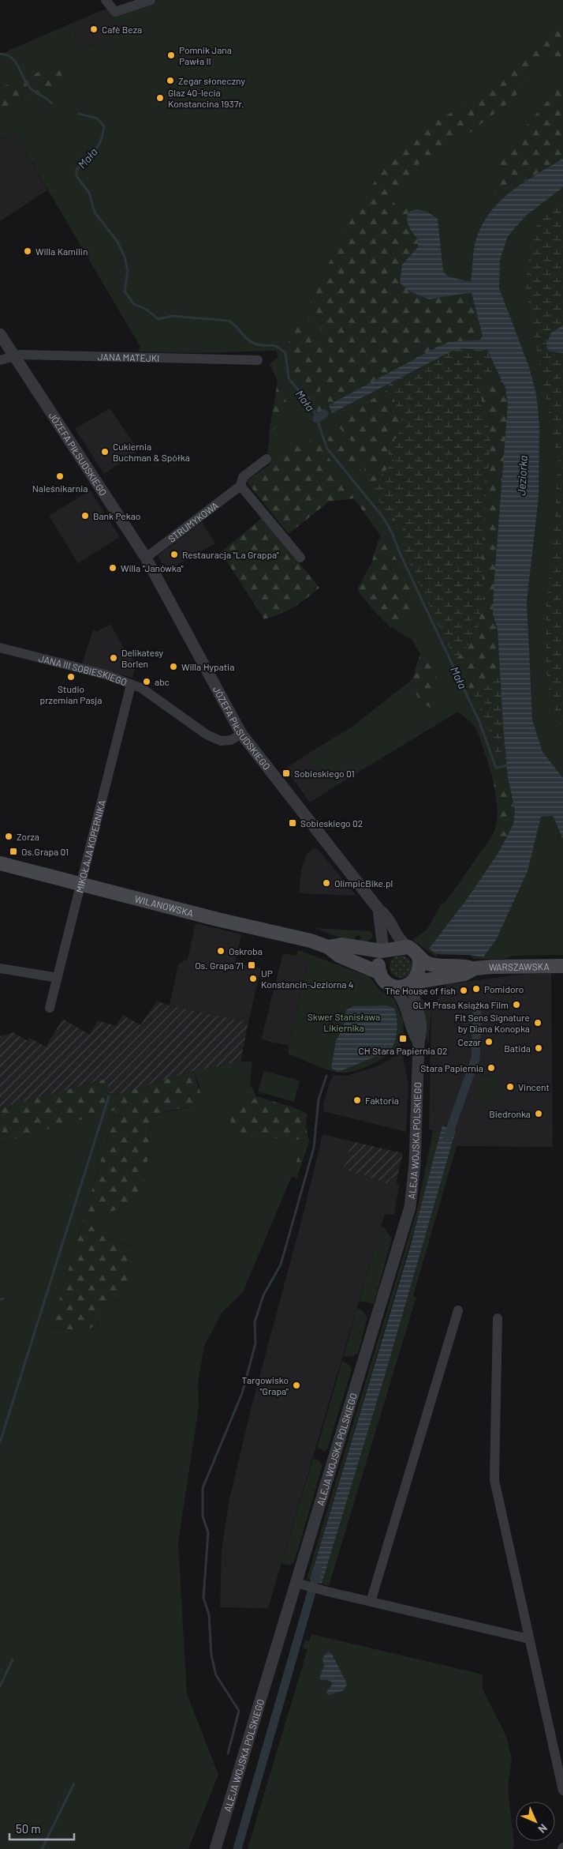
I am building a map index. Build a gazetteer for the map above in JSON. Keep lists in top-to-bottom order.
{
  "streets": {
    "main road": ["WILANOWSKA", "WARSZAWSKA"],
    "street": [
      "JANA MATEJKI",
      "JÓZEFA PIŁSUDSKIEGO",
      "STRUMYKOWA",
      "JANA III SOBIESKIEGO",
      "MIKOŁAJA KOPERNIKA",
      "ALEJA WOJSKA POLSKIEGO"
    ]
  },
  "crossings": [
    ["JANA MATEJKI", "JÓZEFA PIŁSUDSKIEGO"],
    ["JÓZEFA PIŁSUDSKIEGO", "STRUMYKOWA"],
    ["JÓZEFA PIŁSUDSKIEGO", "JANA III SOBIESKIEGO"],
    ["JÓZEFA PIŁSUDSKIEGO", "WILANOWSKA"],
    ["JÓZEFA PIŁSUDSKIEGO", "WARSZAWSKA"],
    ["JÓZEFA PIŁSUDSKIEGO", "ALEJA WOJSKA POLSKIEGO"],
    ["JANA III SOBIESKIEGO", "MIKOŁAJA KOPERNIKA"],
    ["MIKOŁAJA KOPERNIKA", "WILANOWSKA"],
    ["WILANOWSKA", "WARSZAWSKA"],
    ["WILANOWSKA", "ALEJA WOJSKA POLSKIEGO"],
    ["WARSZAWSKA", "ALEJA WOJSKA POLSKIEGO"]
  ],
  "water": ["Mała", "Jeziorka"],
  "parks": ["Skwer Stanisława Likiernika"],
  "places": {
    "other": [
      "Cafè Beza",
      "Pomnik Jana Pawła II",
      "Zegar słoneczny",
      "Glaz 40-lecia Konstancina 1937r.",
      "Willa Kamilin",
      "Cukiernia Buchman & Spółka",
      "Naleśnikarnia",
      "Bank Pekao",
      "Restauracja \"La Grappa\"",
      "Willa \"Janówka\"",
      "Delikatesy Borlen",
      "Willa Hypatia",
      "Studio przemian Pasja",
      "abc",
      "Zorza",
      "OlimpicBike.pl",
      "Oskroba",
      "UP Konstancin-Jeziorna 4",
      "Pomidoro",
      "The House of fish",
      "GLM Prasa Książka Film",
      "Fit Sens Signature by Diana Konopka",
      "Cezar",
      "Batida",
      "Stara Papiernia",
      "Vincent",
      "Faktoria",
      "Biedronka",
      "Targowisko \"Grapa\""
    ],
    "transit": [
      "Sobieskiego 01",
      "Sobieskiego 02",
      "Os.Grapa 01",
      "Os. Grapa 71",
      "CH Stara Papiernia 02"
    ]
  },
  "scale_bar": "50 m",
  "north": "bottom right"
}
